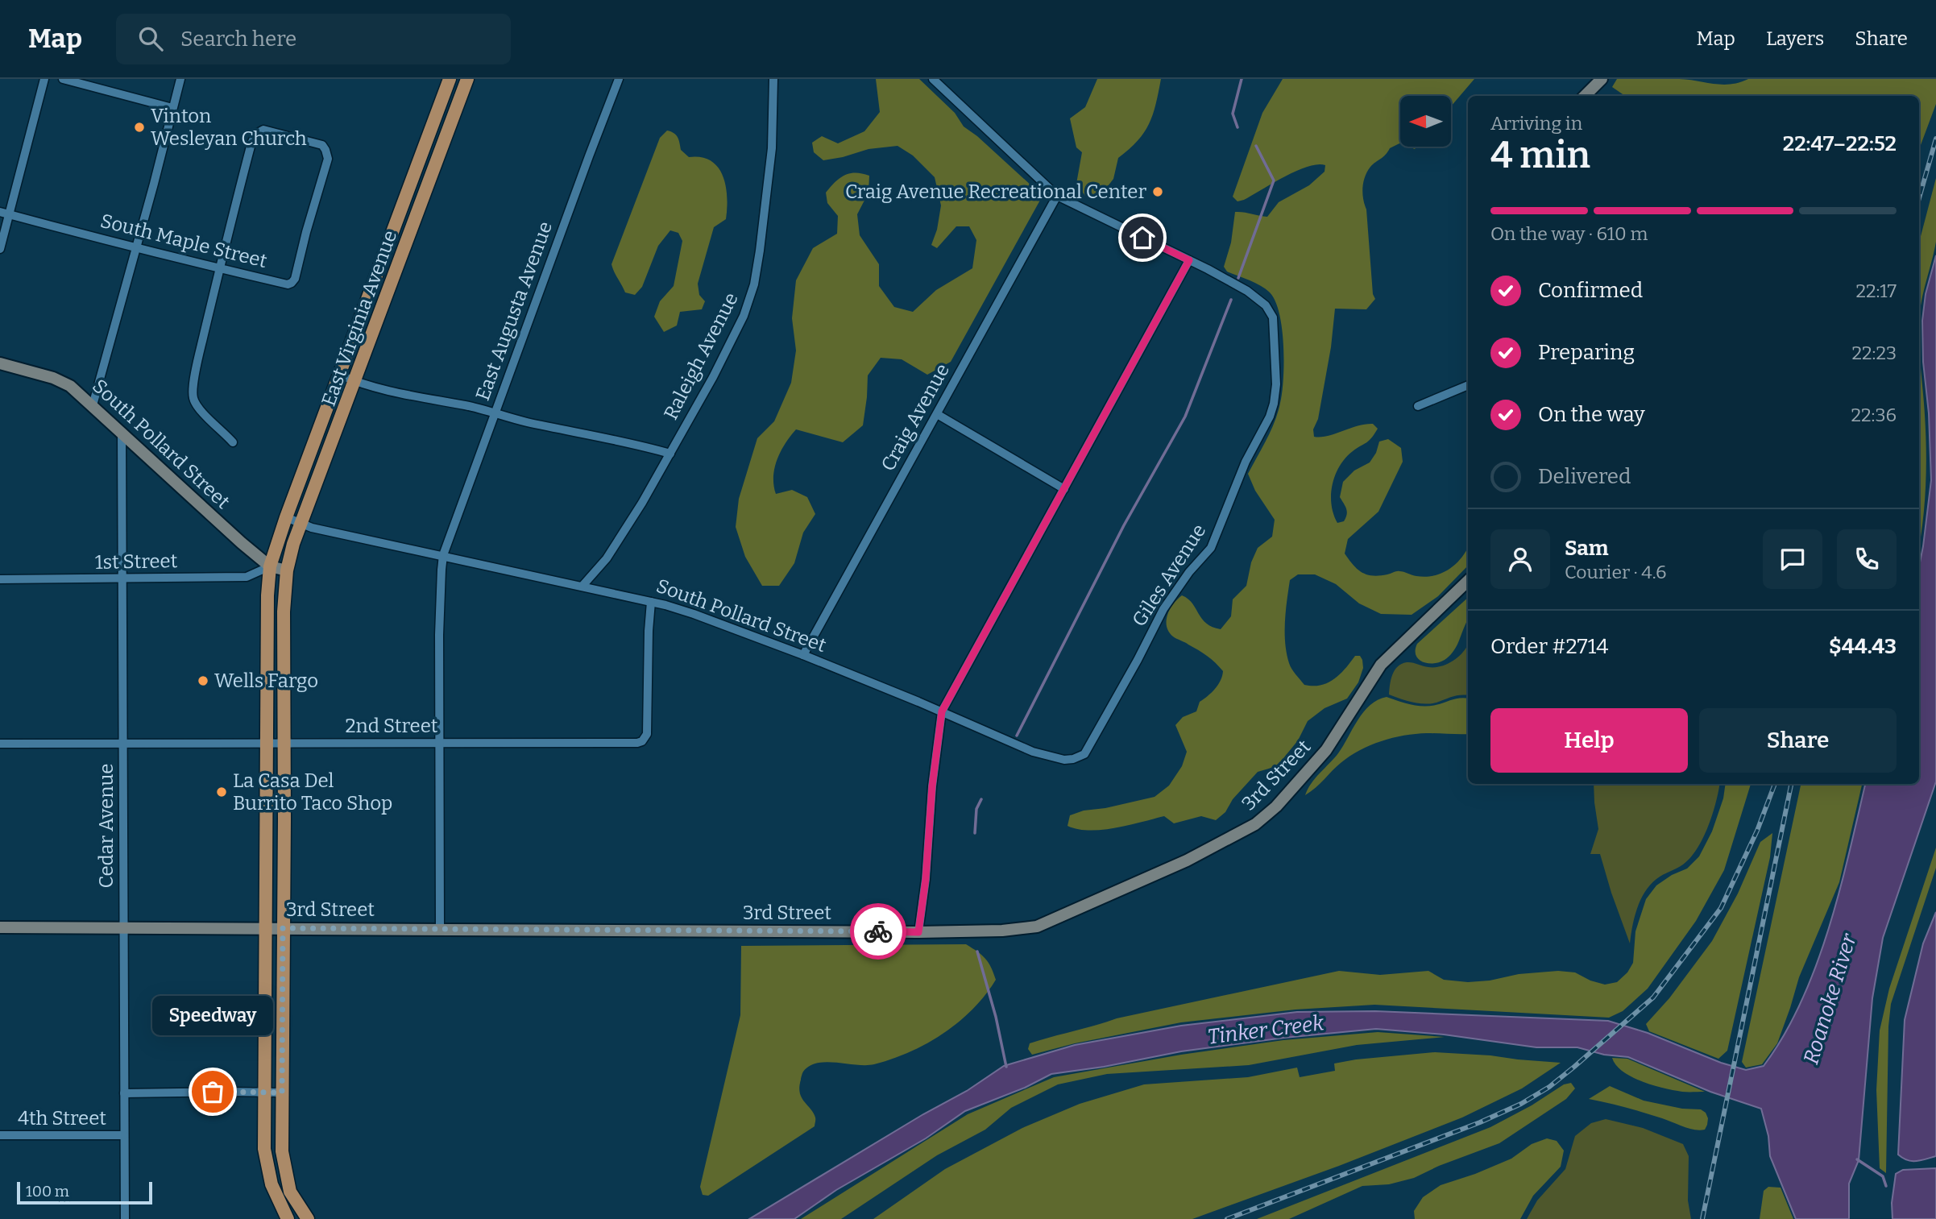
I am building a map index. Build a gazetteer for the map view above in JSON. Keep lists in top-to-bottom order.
{
  "streets": {
    "main road": ["East Virginia Avenue"],
    "street": [
      "South Maple Street",
      "East Augusta Avenue",
      "Raleigh Avenue",
      "Craig Avenue",
      "South Pollard Street",
      "1st Street",
      "Giles Avenue",
      "2nd Street",
      "3rd Street",
      "Cedar Avenue",
      "4th Street"
    ]
  },
  "crossings": [
    ["East Augusta Avenue", "South Pollard Street"],
    ["East Augusta Avenue", "2nd Street"],
    ["East Augusta Avenue", "3rd Street"],
    ["East Virginia Avenue", "South Pollard Street"],
    ["East Virginia Avenue", "1st Street"],
    ["East Virginia Avenue", "2nd Street"],
    ["East Virginia Avenue", "3rd Street"],
    ["East Virginia Avenue", "4th Street"],
    ["Raleigh Avenue", "South Pollard Street"],
    ["Craig Avenue", "South Pollard Street"],
    ["Craig Avenue", "Giles Avenue"],
    ["South Pollard Street", "1st Street"],
    ["South Pollard Street", "Giles Avenue"],
    ["South Pollard Street", "2nd Street"],
    ["South Pollard Street", "Cedar Avenue"],
    ["1st Street", "Cedar Avenue"],
    ["2nd Street", "Cedar Avenue"],
    ["3rd Street", "Cedar Avenue"],
    ["Cedar Avenue", "4th Street"]
  ],
  "water": ["Roanoke River", "Tinker Creek"],
  "places": [
    "Vinton Wesleyan Church",
    "Craig Avenue Recreational Center",
    "Wells Fargo",
    "La Casa Del Burrito Taco Shop",
    "Speedway"
  ],
  "scale_bar": "100 m",
  "north": "left",
  "page": {
    "header": "Map",
    "search": "Search here",
    "nav": ["Map", "Layers", "Share"],
    "heading": ["4 min", "Arriving in", "22:47–22:52"],
    "panel": [
      "Sam",
      "Courier · 4.6",
      "Order #2714",
      "$44.43"
    ],
    "bar": "On the way · 610 m",
    "list": [
      ["Confirmed", "22:17"],
      ["Preparing", "22:23"],
      ["On the way", "22:36"],
      "Delivered"
    ],
    "buttons": ["Help", "Share"],
    "bubble": "Speedway",
    "scale": "100 m"
  }
}
